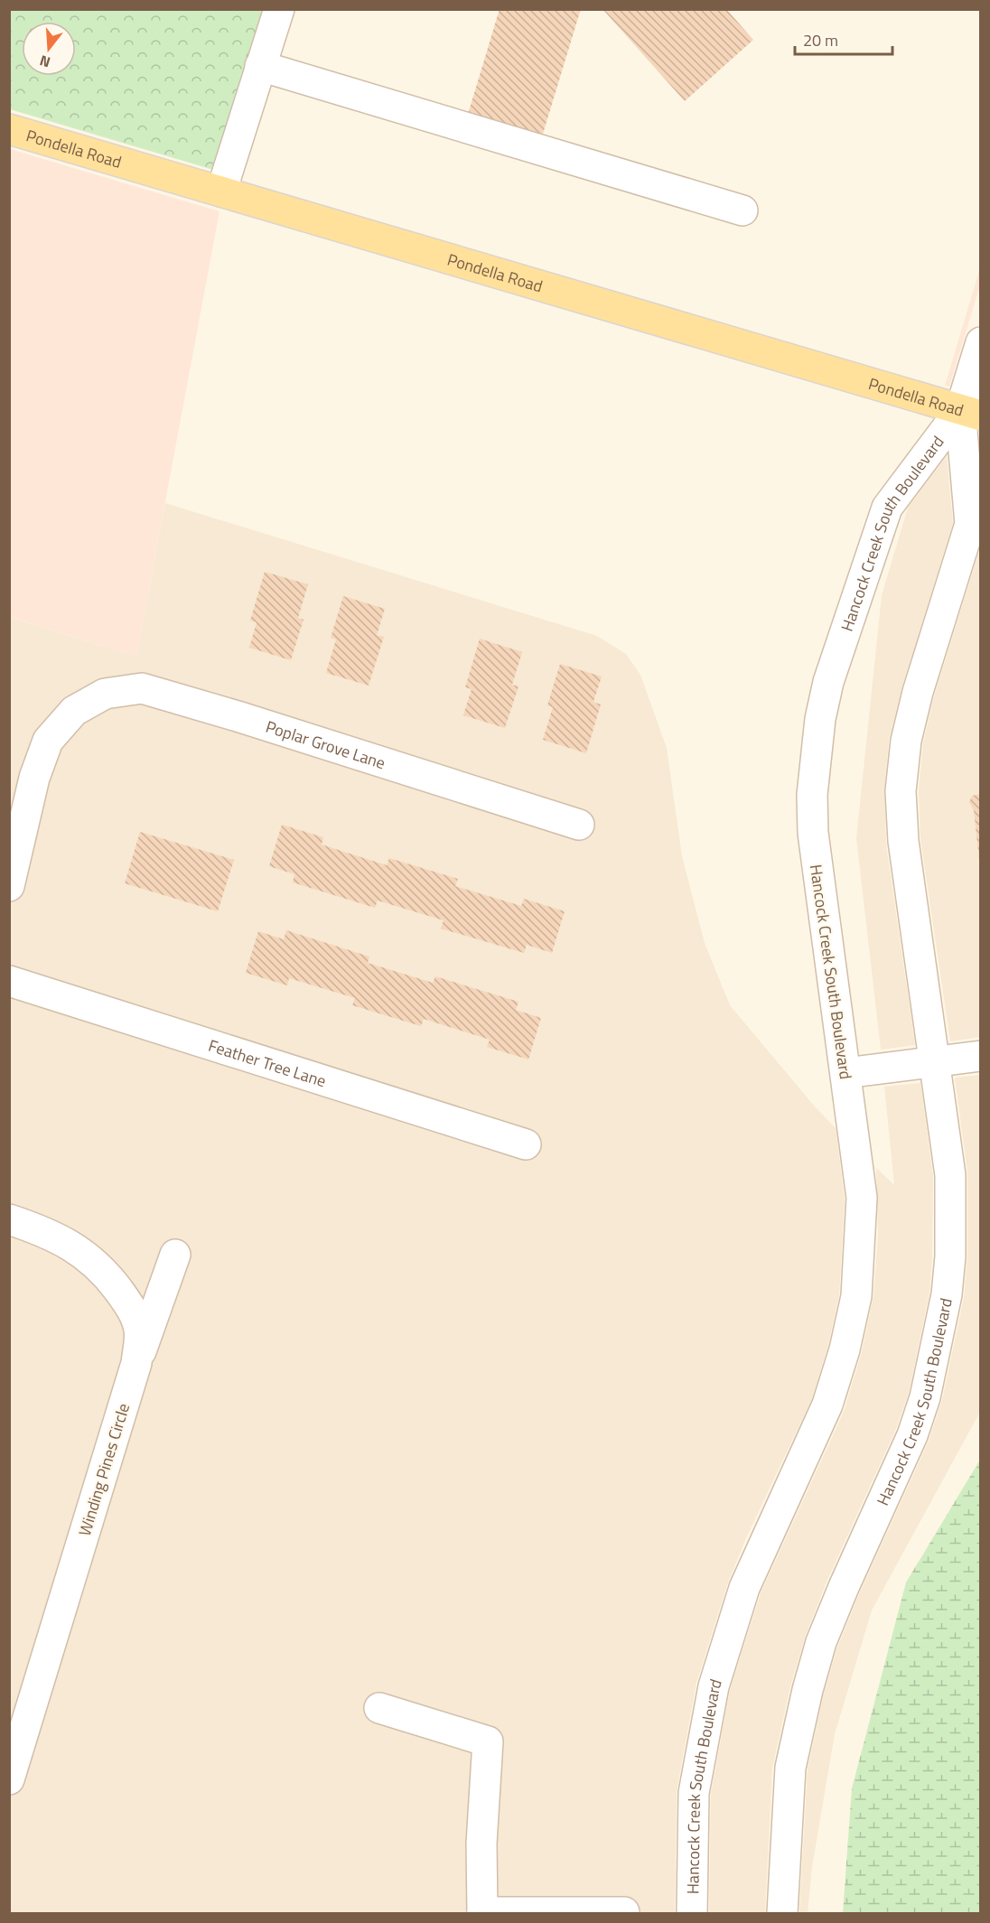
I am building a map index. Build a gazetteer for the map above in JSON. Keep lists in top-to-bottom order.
{
  "streets": {
    "main road": ["Pondella Road"],
    "street": [
      "Hancock Creek South Boulevard",
      "Poplar Grove Lane",
      "Feather Tree Lane",
      "Winding Pines Circle"
    ]
  },
  "crossings": [
    ["Pondella Road", "Hancock Creek South Boulevard"]
  ],
  "scale_bar": "20 m",
  "north": "bottom"
}
